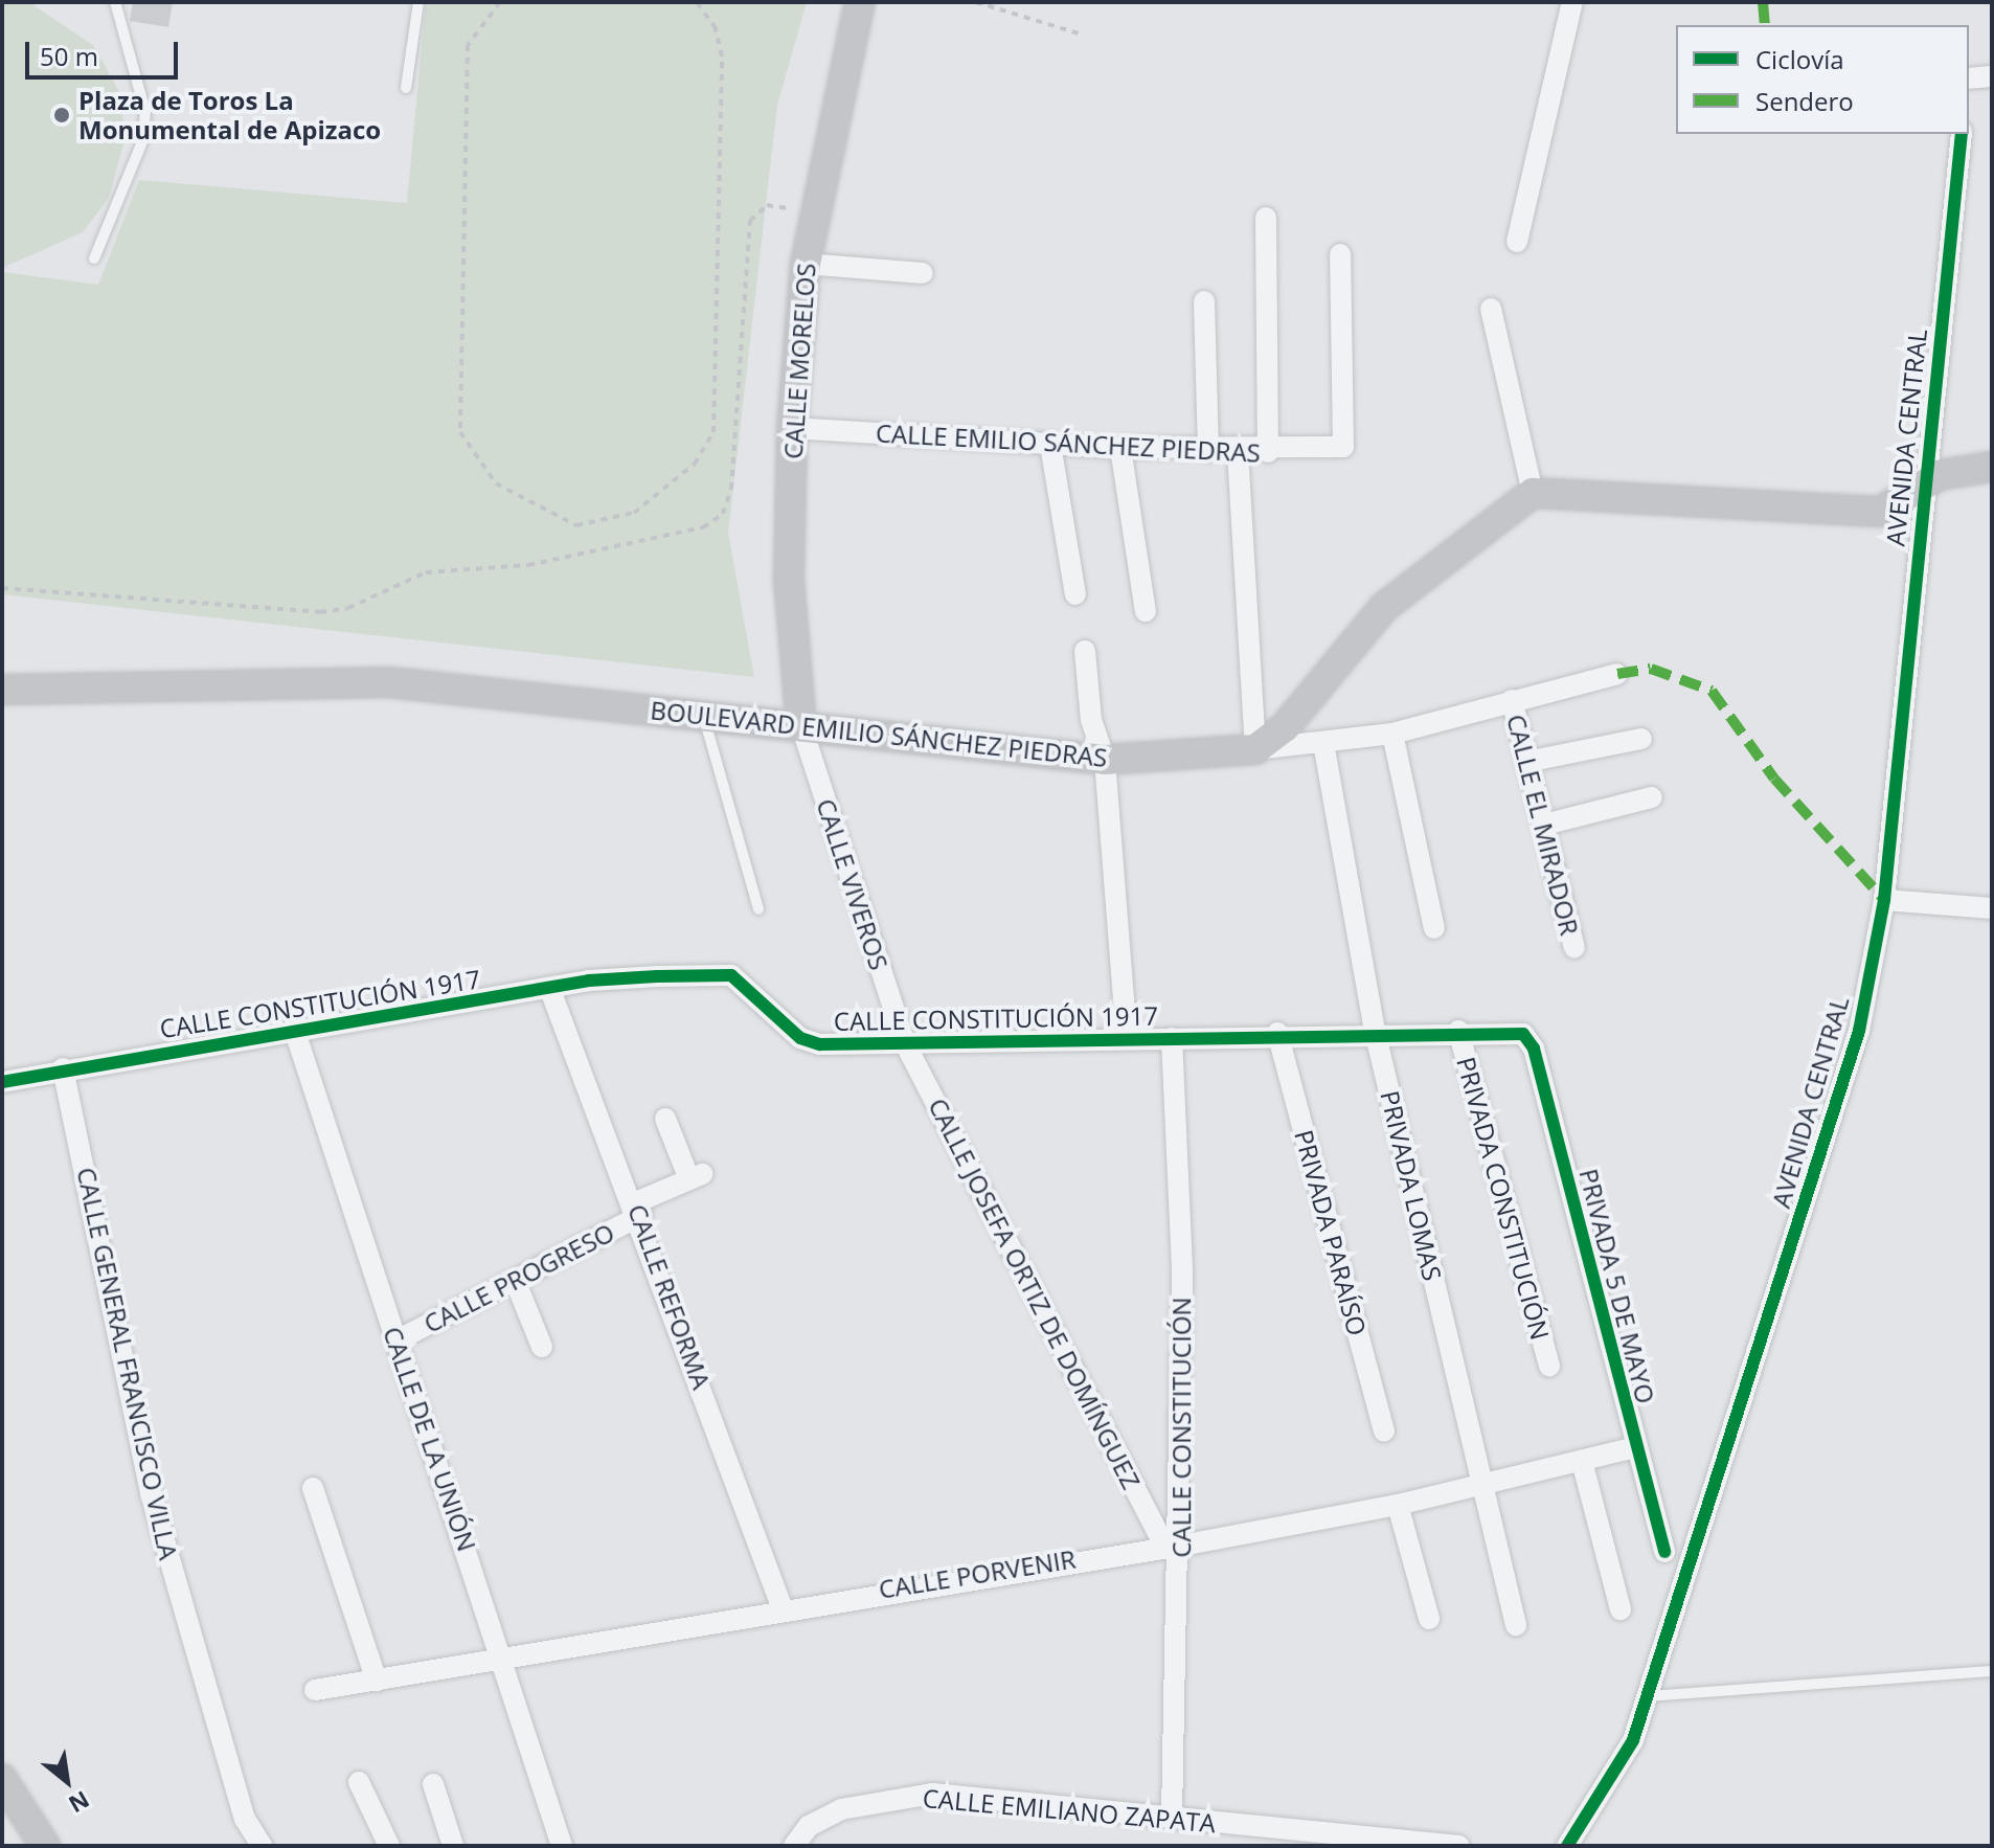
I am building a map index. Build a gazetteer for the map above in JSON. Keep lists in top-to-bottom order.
{
  "streets": {
    "main road": ["CALLE MORELOS", "BOULEVARD EMILIO SÁNCHEZ PIEDRAS"],
    "street": [
      "AVENIDA CENTRAL",
      "CALLE EMILIO SÁNCHEZ PIEDRAS",
      "CALLE EL MIRADOR",
      "CALLE VIVEROS",
      "CALLE CONSTITUCIÓN 1917",
      "PRIVADA LOMAS",
      "PRIVADA CONSTITUCIÓN",
      "PRIVADA PARAÍSO",
      "CALLE PROGRESO",
      "PRIVADA 5 DE MAYO",
      "CALLE JOSEFA ORTIZ DE DOMÍNGUEZ",
      "CALLE REFORMA",
      "CALLE GENERAL FRANCISCO VILLA",
      "CALLE CONSTITUCIÓN",
      "CALLE DE LA UNIÓN",
      "CALLE PORVENIR",
      "CALLE EMILIANO ZAPATA"
    ]
  },
  "crossings": [
    ["CALLE MORELOS", "CALLE EMILIO SÁNCHEZ PIEDRAS"],
    ["CALLE MORELOS", "BOULEVARD EMILIO SÁNCHEZ PIEDRAS"],
    ["CALLE MORELOS", "CALLE VIVEROS"],
    ["BOULEVARD EMILIO SÁNCHEZ PIEDRAS", "CALLE VIVEROS"],
    ["CALLE VIVEROS", "CALLE CONSTITUCIÓN 1917"],
    ["CALLE VIVEROS", "CALLE JOSEFA ORTIZ DE DOMÍNGUEZ"],
    ["CALLE CONSTITUCIÓN 1917", "PRIVADA LOMAS"],
    ["CALLE CONSTITUCIÓN 1917", "PRIVADA CONSTITUCIÓN"],
    ["CALLE CONSTITUCIÓN 1917", "PRIVADA PARAÍSO"],
    ["CALLE CONSTITUCIÓN 1917", "PRIVADA 5 DE MAYO"],
    ["CALLE CONSTITUCIÓN 1917", "CALLE JOSEFA ORTIZ DE DOMÍNGUEZ"],
    ["CALLE CONSTITUCIÓN 1917", "CALLE REFORMA"],
    ["CALLE CONSTITUCIÓN 1917", "CALLE GENERAL FRANCISCO VILLA"],
    ["CALLE CONSTITUCIÓN 1917", "CALLE CONSTITUCIÓN"],
    ["CALLE CONSTITUCIÓN 1917", "CALLE DE LA UNIÓN"],
    ["PRIVADA LOMAS", "CALLE PORVENIR"],
    ["CALLE PROGRESO", "CALLE REFORMA"],
    ["CALLE PROGRESO", "CALLE DE LA UNIÓN"],
    ["PRIVADA 5 DE MAYO", "CALLE PORVENIR"],
    ["CALLE JOSEFA ORTIZ DE DOMÍNGUEZ", "CALLE CONSTITUCIÓN"],
    ["CALLE JOSEFA ORTIZ DE DOMÍNGUEZ", "CALLE PORVENIR"],
    ["CALLE REFORMA", "CALLE PORVENIR"],
    ["CALLE CONSTITUCIÓN", "CALLE PORVENIR"],
    ["CALLE CONSTITUCIÓN", "CALLE EMILIANO ZAPATA"],
    ["CALLE DE LA UNIÓN", "CALLE PORVENIR"]
  ],
  "places": ["Plaza de Toros La Monumental de Apizaco"],
  "legend": ["Ciclovía", "Sendero"],
  "scale_bar": "50 m",
  "north": "bottom right"
}
